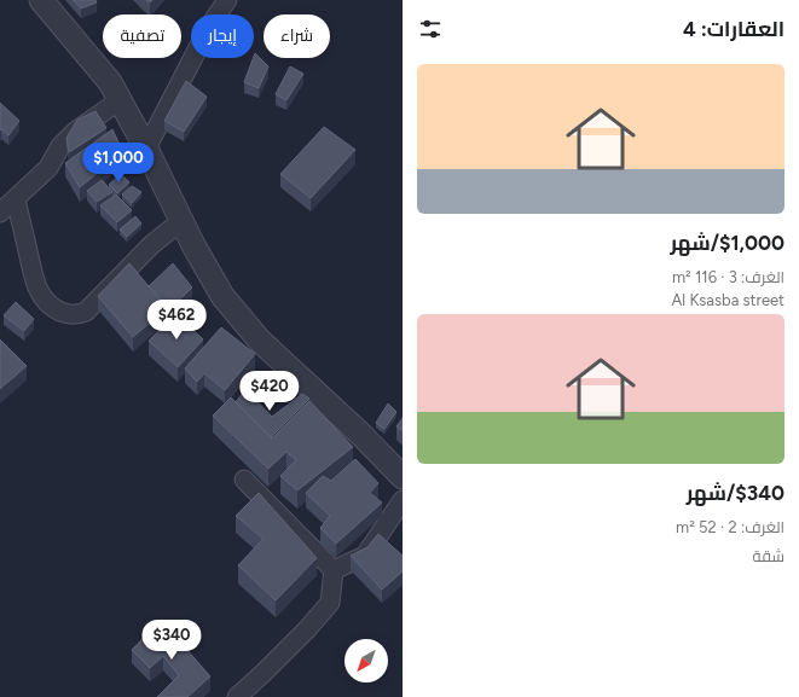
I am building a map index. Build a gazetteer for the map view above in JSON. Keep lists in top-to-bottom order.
{
  "north": "bottom left",
  "page": {
    "heading": "العقارات: 4",
    "chip": ["شراء", "إيجار", "تصفية"],
    "list": [
      {
        "name": "$1,000/شهر",
        "note": "الغرف: 3 · 116 m² · Al Ksasba street"
      },
      {
        "name": "$340/شهر",
        "note": "الغرف: 2 · 52 m² · شقة"
      }
    ],
    "price": [
      "$1,000",
      "$462",
      "$420",
      "$340"
    ]
  }
}
